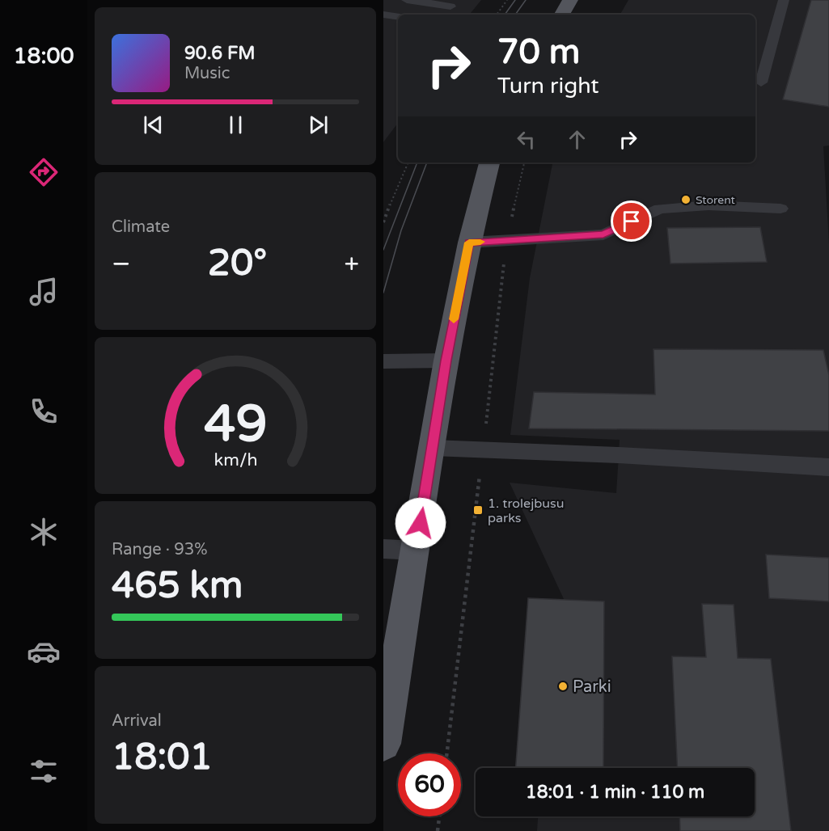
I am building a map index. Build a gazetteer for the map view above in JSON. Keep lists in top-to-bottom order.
{
  "places": {
    "other": ["Storent", "Parki"],
    "transit": ["1. trolejbusu parks"]
  },
  "page": {
    "tabs": "18:00",
    "turn": ["70 m", "Turn right"],
    "song": ["90.6 FM", "Music"],
    "tile": [
      "Climate",
      ["Range · 93%", "465 km"],
      ["Arrival", "18:01"]
    ],
    "heat": ["−", "20°", "+"],
    "limit": "60",
    "trip": "18:01 · 1 min · 110 m",
    "gauge": ["49", "km/h"]
  }
}
